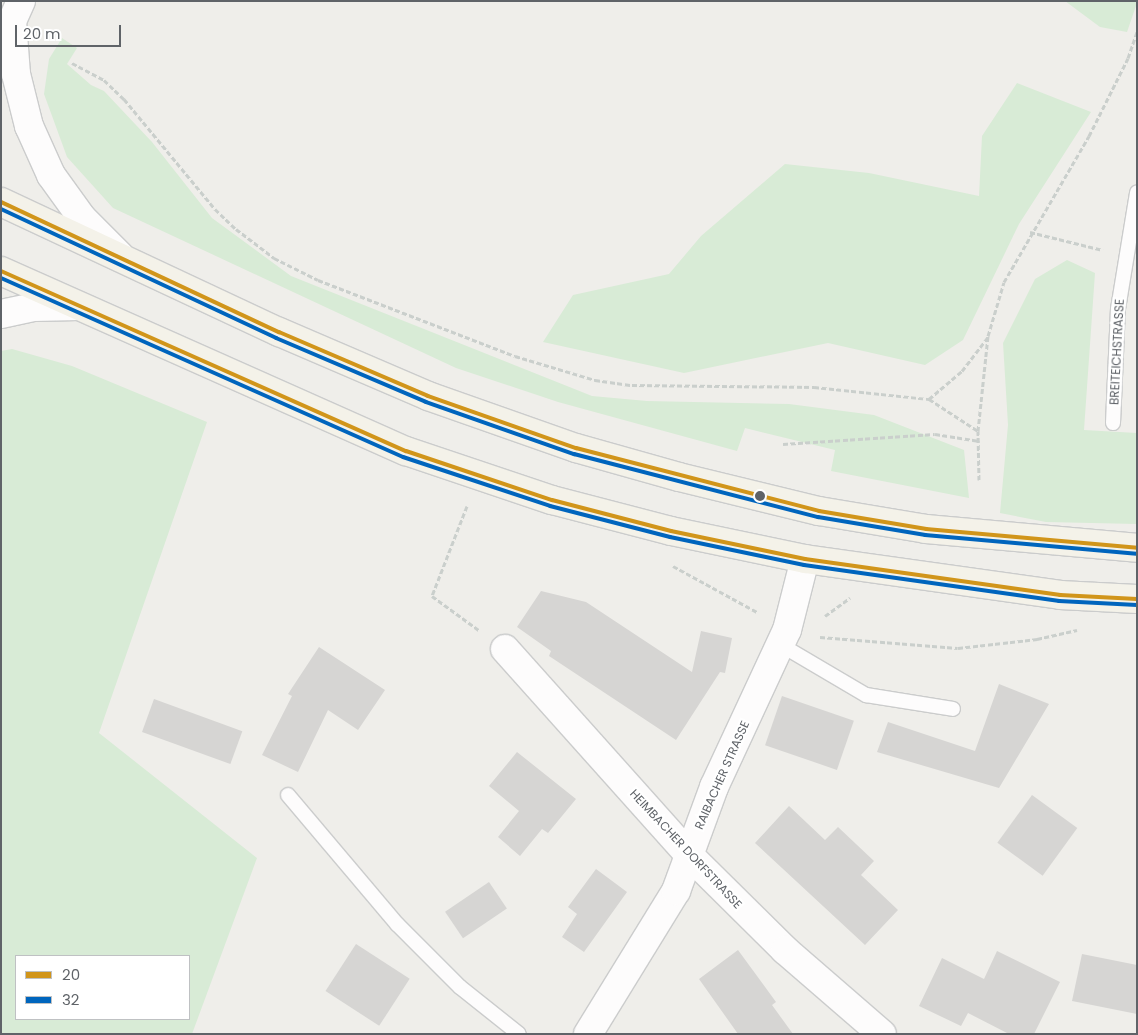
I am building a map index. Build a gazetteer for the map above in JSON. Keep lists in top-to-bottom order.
{
  "streets": {
    "street": ["RAIBACHER STRASSE", "HEIMBACHER DORFSTRASSE"],
    "lane": ["BREITEICHSTRASSE"]
  },
  "crossings": [
    ["RAIBACHER STRASSE", "HEIMBACHER DORFSTRASSE"]
  ],
  "lines": ["transit line 20", "transit line 32"],
  "legend": ["20", "32"],
  "scale_bar": "20 m"
}
